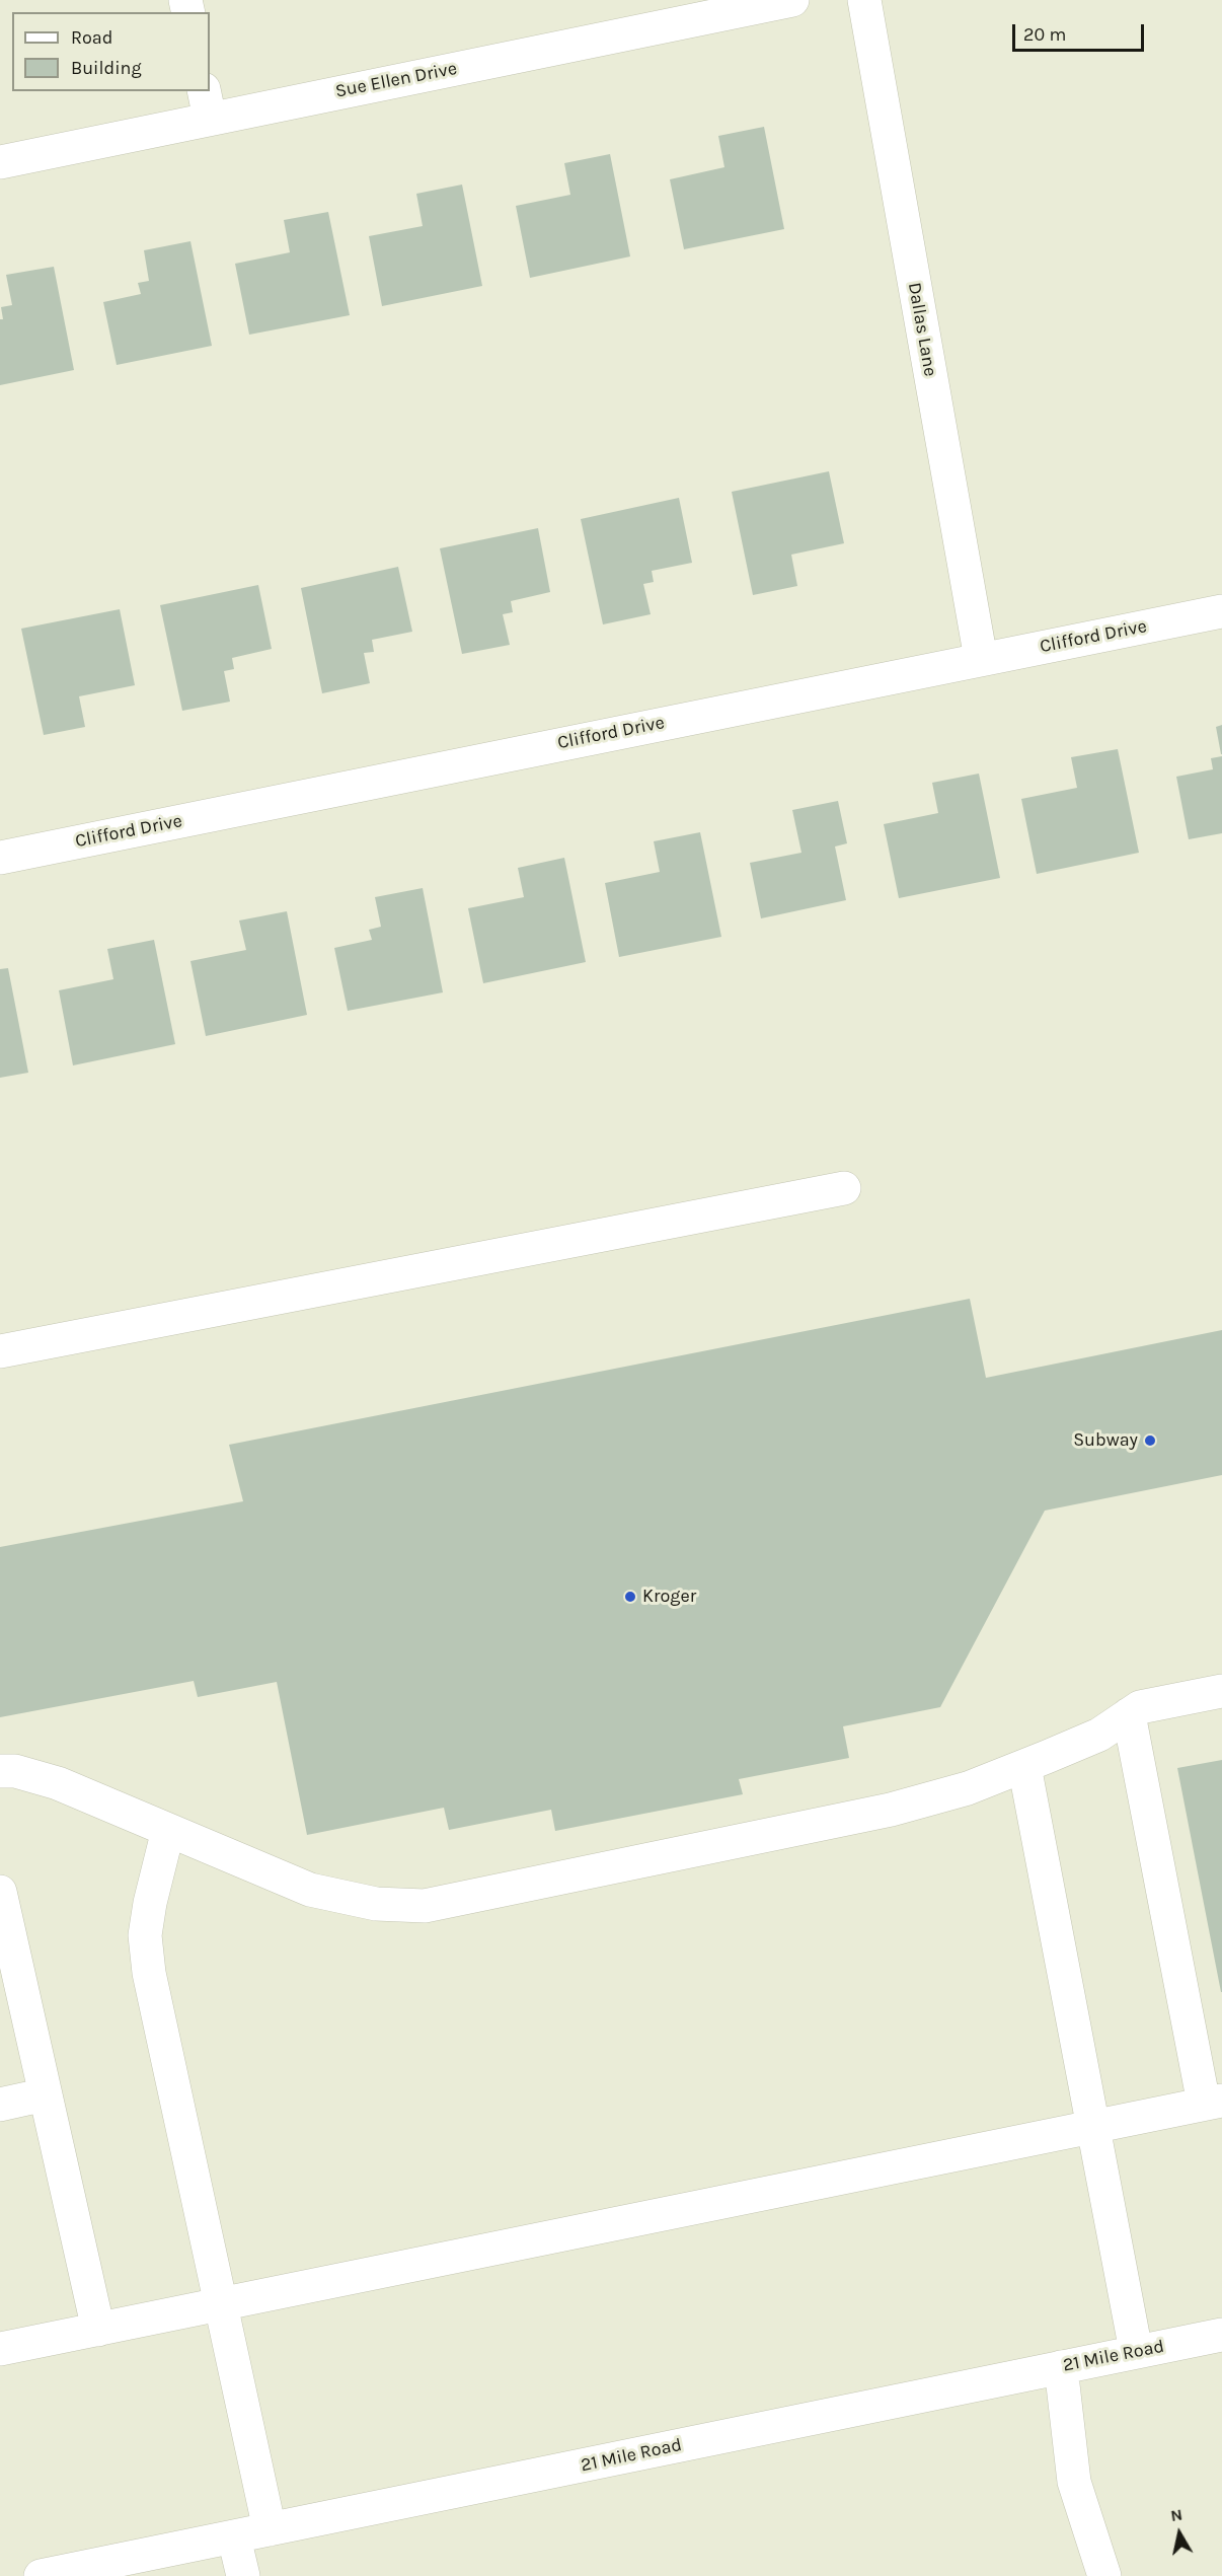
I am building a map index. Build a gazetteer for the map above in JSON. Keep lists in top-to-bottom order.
{
  "streets": {
    "street": [
      "Sue Ellen Drive",
      "Dallas Lane",
      "Clifford Drive",
      "21 Mile Road"
    ]
  },
  "crossings": [
    ["Dallas Lane", "Clifford Drive"]
  ],
  "places": ["Subway", "Kroger"],
  "legend": ["Road", "Building"],
  "scale_bar": "20 m",
  "north": "top"
}
